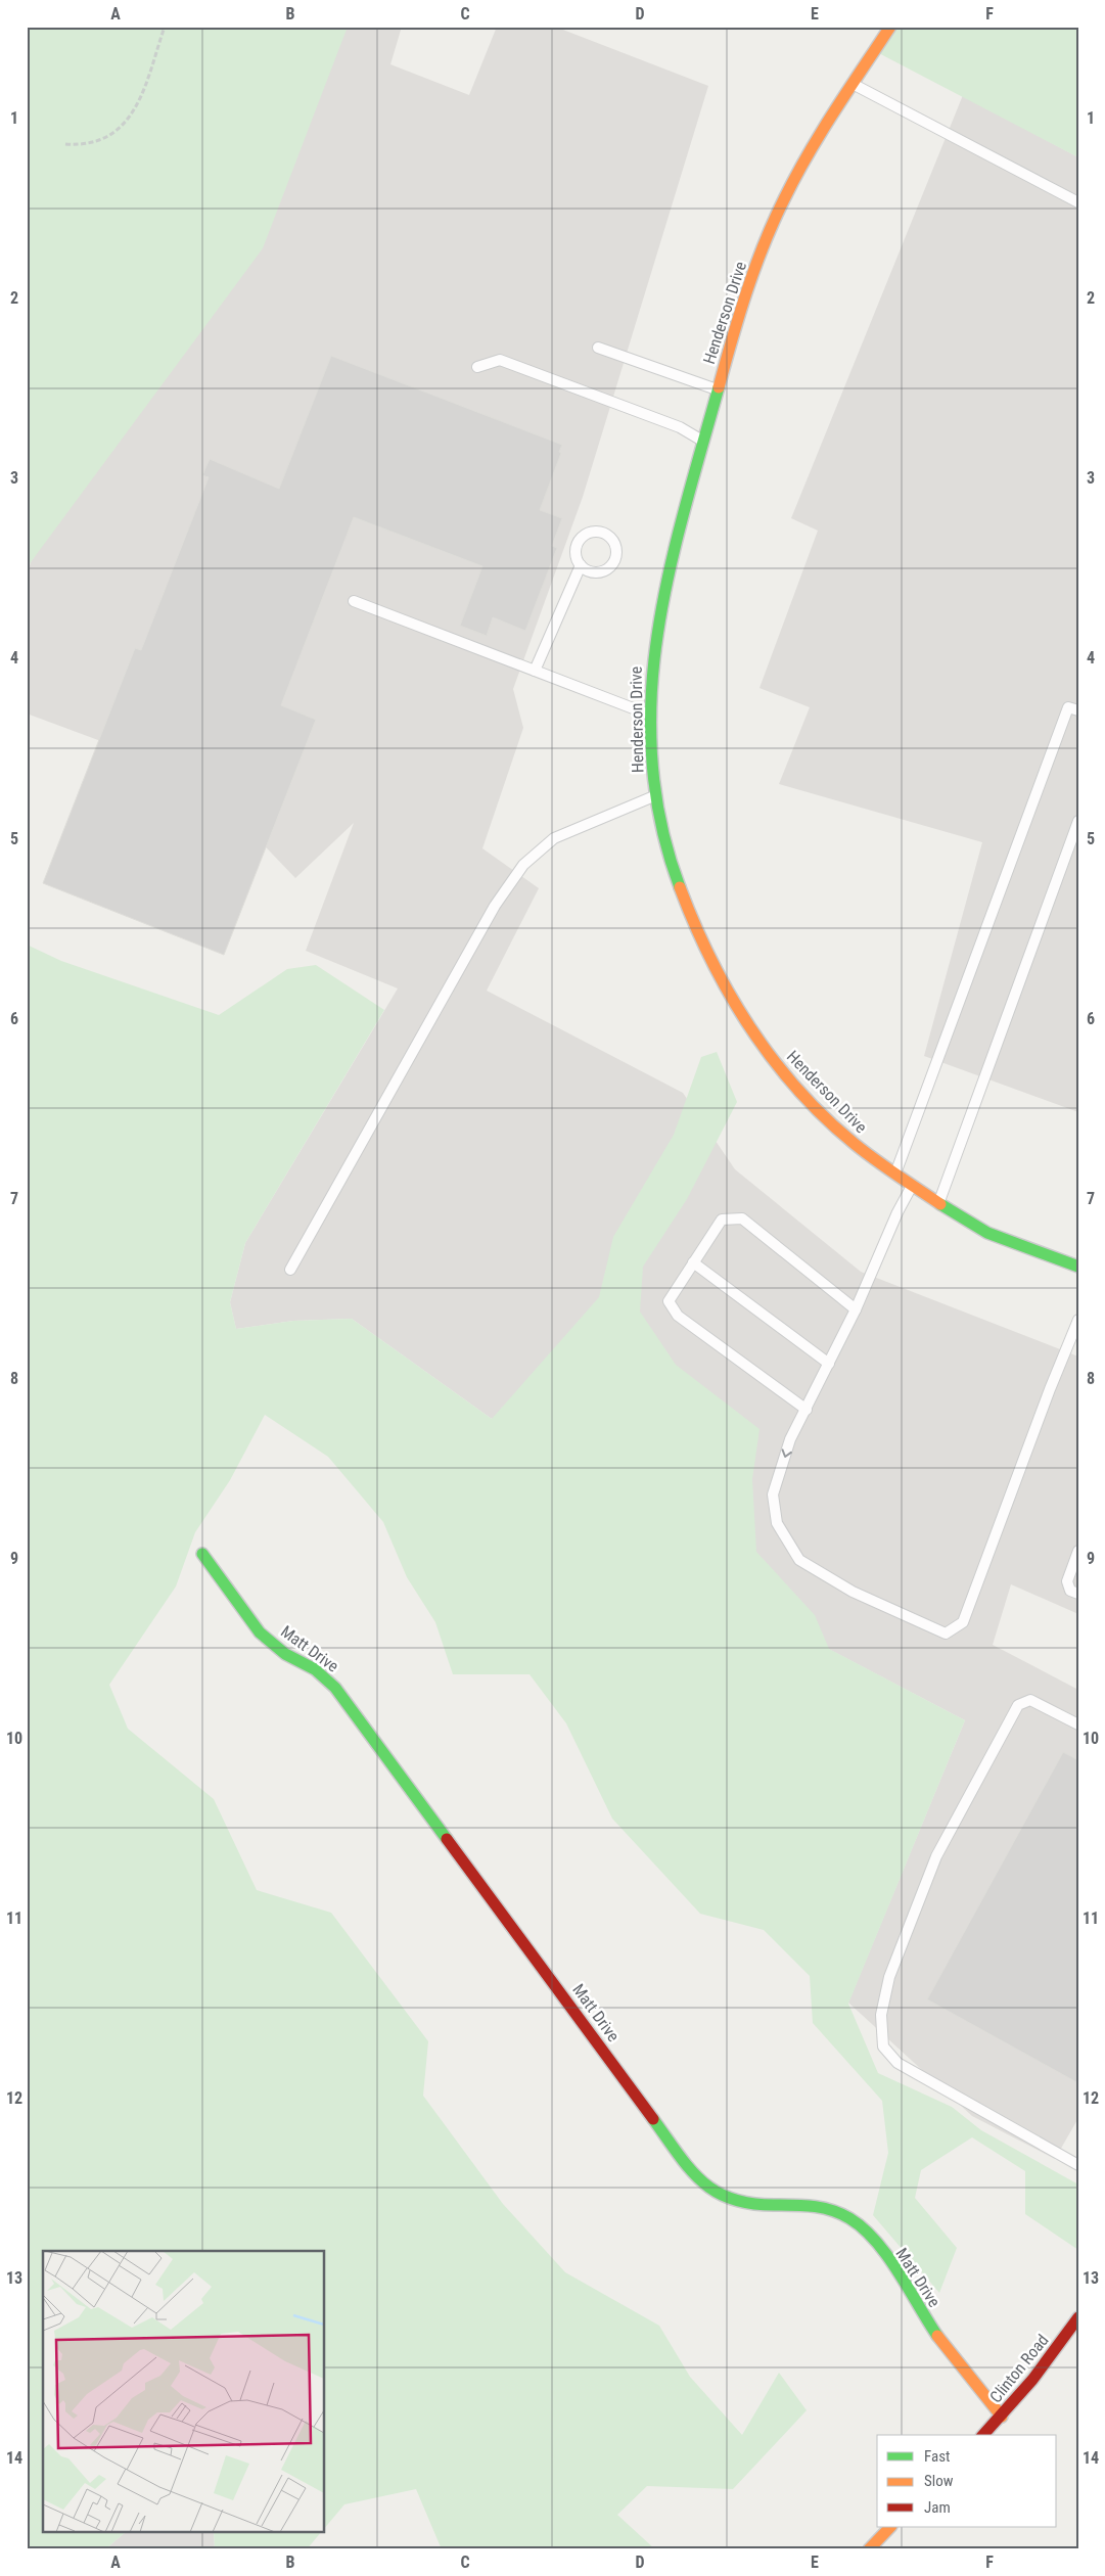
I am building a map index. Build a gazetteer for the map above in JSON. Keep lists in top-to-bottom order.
{
  "streets": {
    "street": ["Henderson Drive", "Matt Drive", "Clinton Road"]
  },
  "crossings": [
    ["Matt Drive", "Clinton Road"]
  ],
  "legend": ["Fast", "Slow", "Jam"],
  "grid": {
    "columns": [
      "A",
      "B",
      "C",
      "D",
      "E",
      "F"
    ],
    "rows": [
      "1",
      "2",
      "3",
      "4",
      "5",
      "6",
      "7",
      "8",
      "9",
      "10",
      "11",
      "12",
      "13",
      "14"
    ]
  }
}
